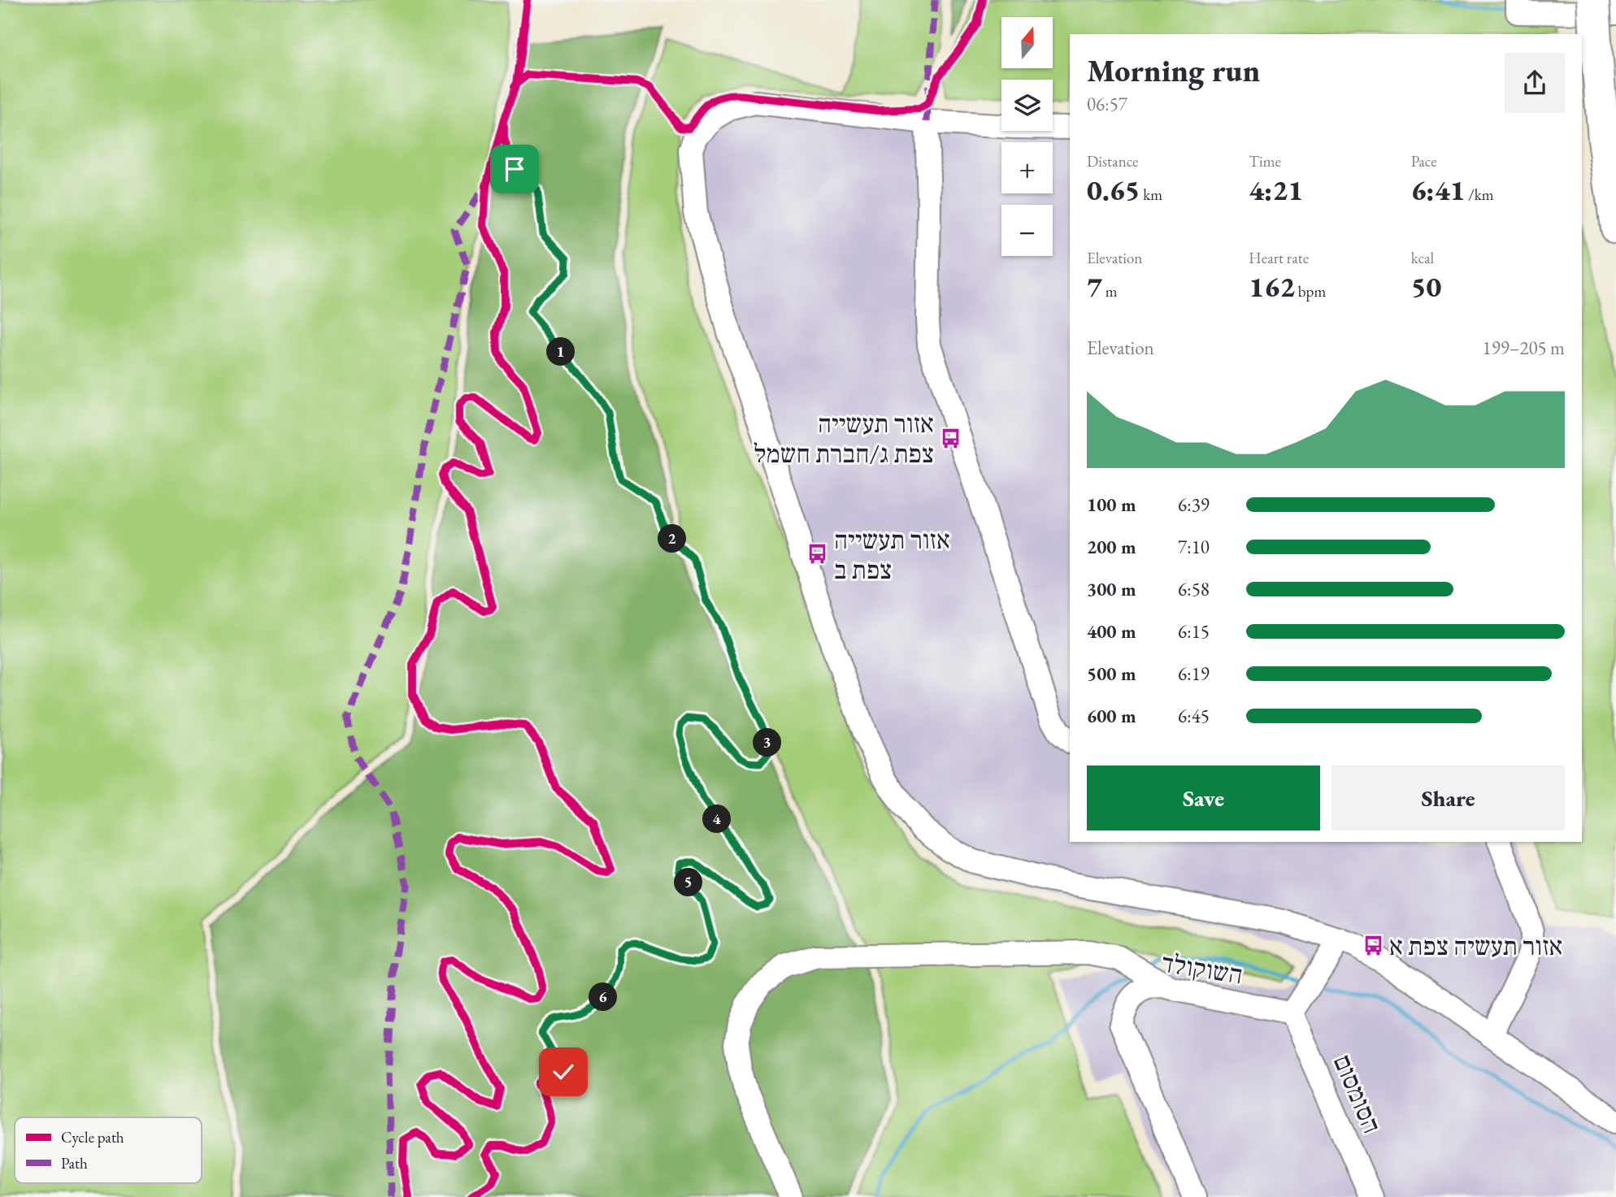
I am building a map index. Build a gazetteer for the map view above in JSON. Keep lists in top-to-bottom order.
{
  "streets": {
    "street": ["השוקולד", "הסומסום"]
  },
  "crossings": [
    ["השוקולד", "הסומסום"]
  ],
  "places": {
    "bus stop": ["אזור תעשייה צפת ג/חברת חשמל", "אזור תעשייה צפת ב", "אזור תעשיה צפת א"]
  },
  "legend": ["Cycle path", "Path"],
  "north": "top",
  "page": {
    "map_buttons": ["+", "−"],
    "heading": ["Morning run", "06:57"],
    "stats": [
      ["Distance", "0.65 km"],
      ["Time", "4:21"],
      ["Pace", "6:41 /km"],
      ["Elevation", "7 m"],
      ["Heart rate", "162 bpm"],
      ["kcal", "50"]
    ],
    "chart": ["Elevation", "199–205 m"],
    "pins": [
      "1",
      "2",
      "3",
      "4",
      "5",
      "6"
    ],
    "list": [
      {
        "name": "100 m",
        "note": "6:39"
      },
      {
        "name": "200 m",
        "note": "7:10"
      },
      {
        "name": "300 m",
        "note": "6:58"
      },
      {
        "name": "400 m",
        "note": "6:15"
      },
      {
        "name": "500 m",
        "note": "6:19"
      },
      {
        "name": "600 m",
        "note": "6:45"
      }
    ],
    "buttons": ["Save", "Share"]
  }
}
